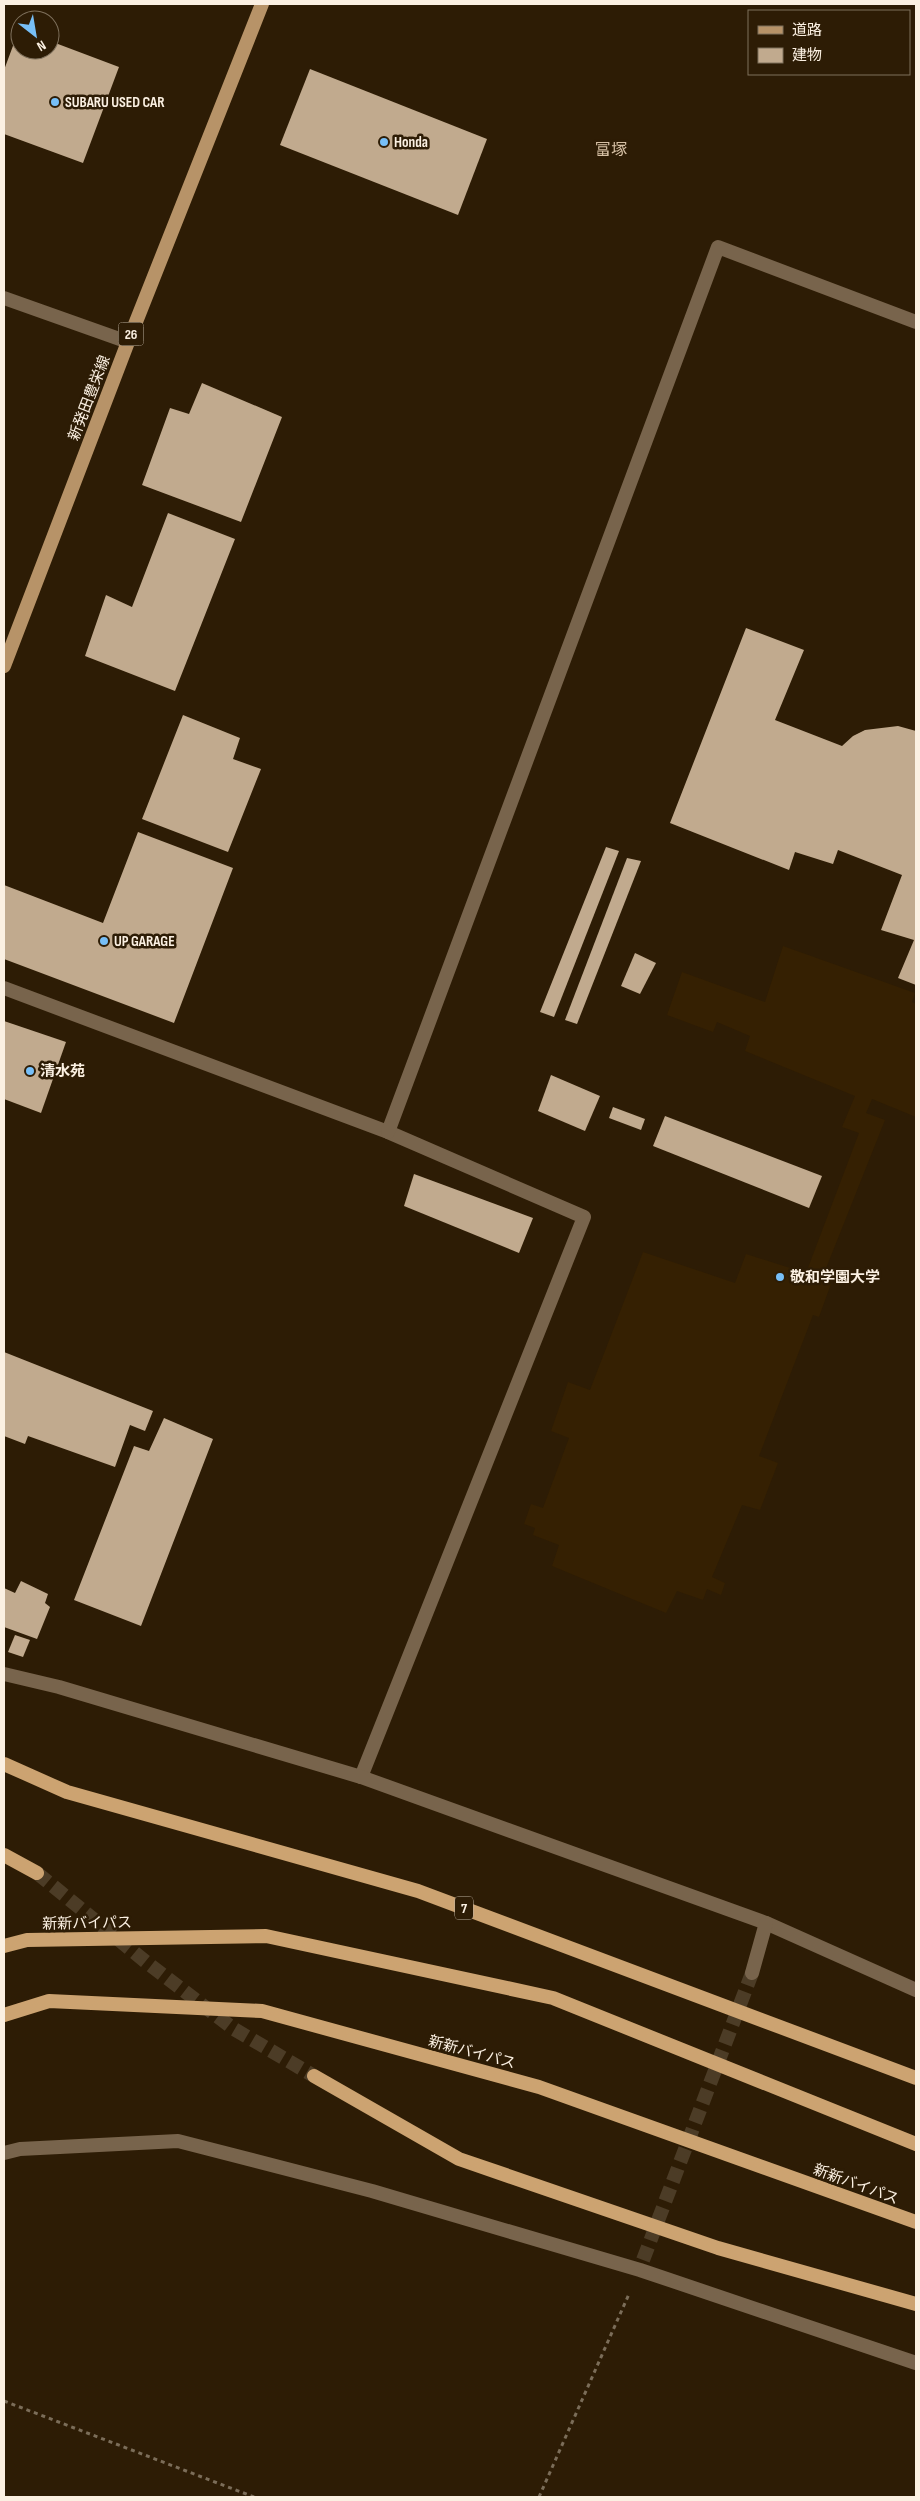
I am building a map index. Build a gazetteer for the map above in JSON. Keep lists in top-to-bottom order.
{
  "streets": {
    "highway": ["7", "新新バイパス"],
    "main road": ["26", "新発田豊栄線"]
  },
  "districts": ["富塚"],
  "places": [
    "SUBARU USED CAR",
    "Honda",
    "UP GARAGE",
    "清水苑",
    "敬和学園大学"
  ],
  "legend": ["道路", "建物"],
  "north": "bottom right"
}
